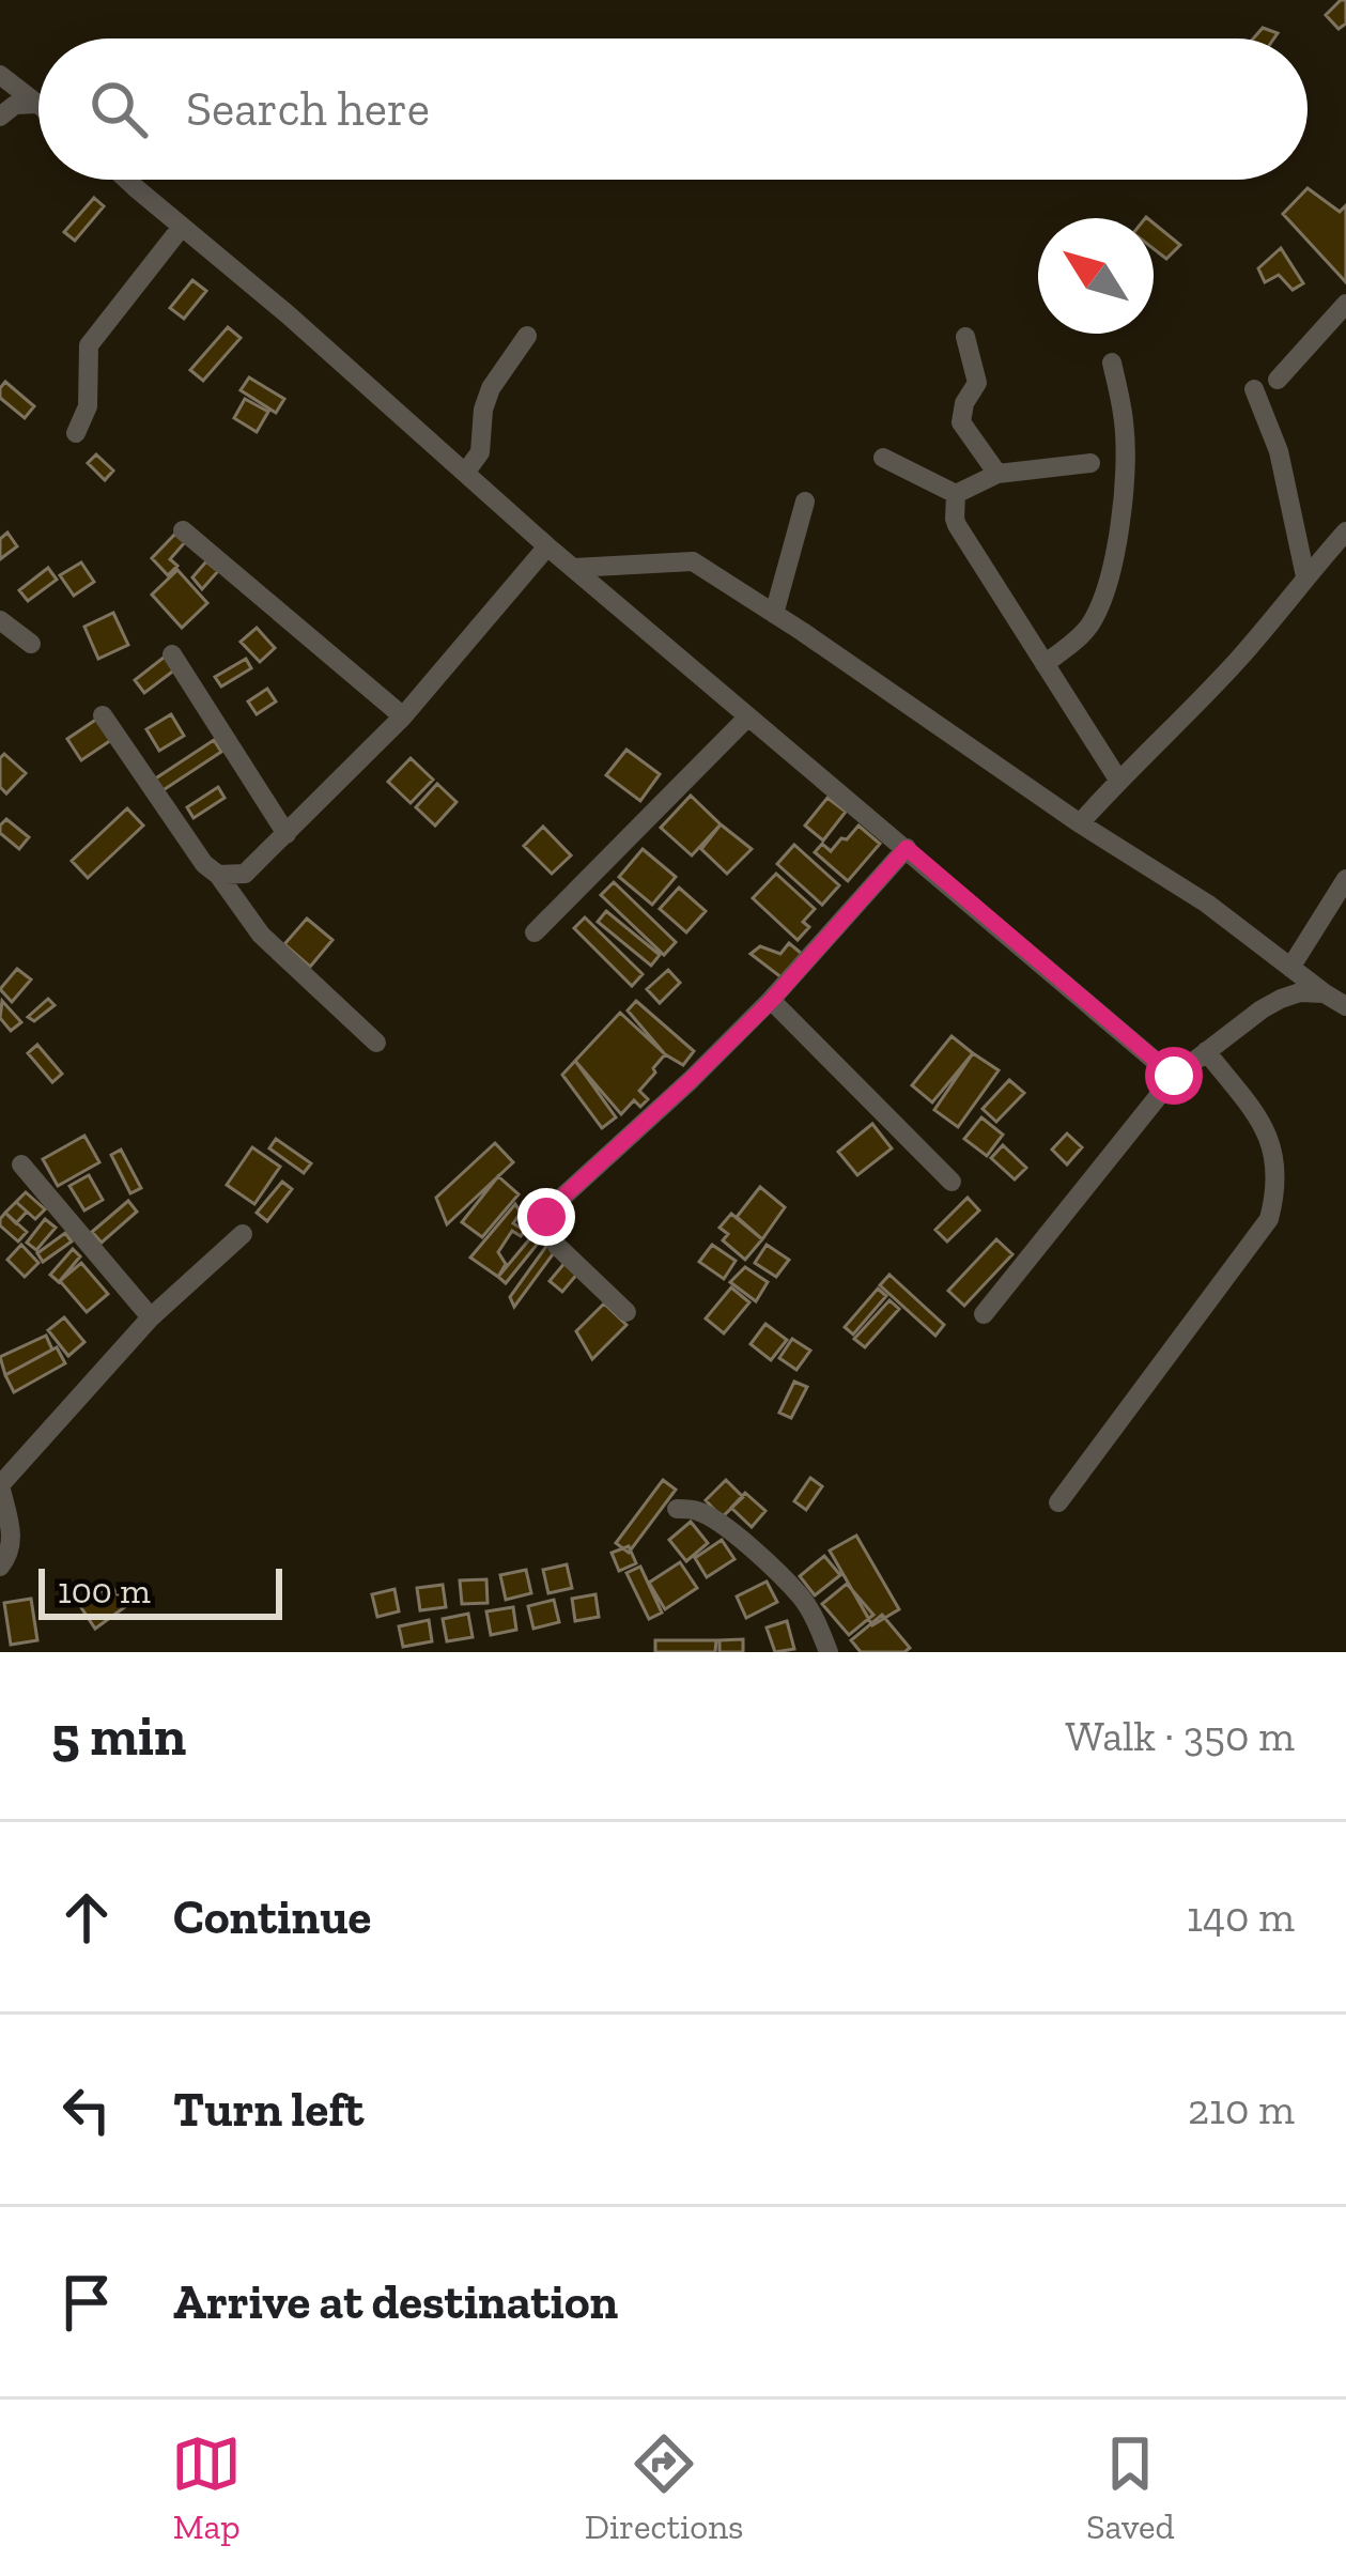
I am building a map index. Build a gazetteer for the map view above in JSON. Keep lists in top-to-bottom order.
{
  "scale_bar": "100 m",
  "north": "top left",
  "page": {
    "search": "Search here",
    "scale": "100 m",
    "heading": ["5 min", "Walk · 350 m"],
    "list": [
      ["Continue", "140 m"],
      ["Turn left", "210 m"],
      "Arrive at destination"
    ],
    "nav": ["Map", "Directions", "Saved"]
  }
}
